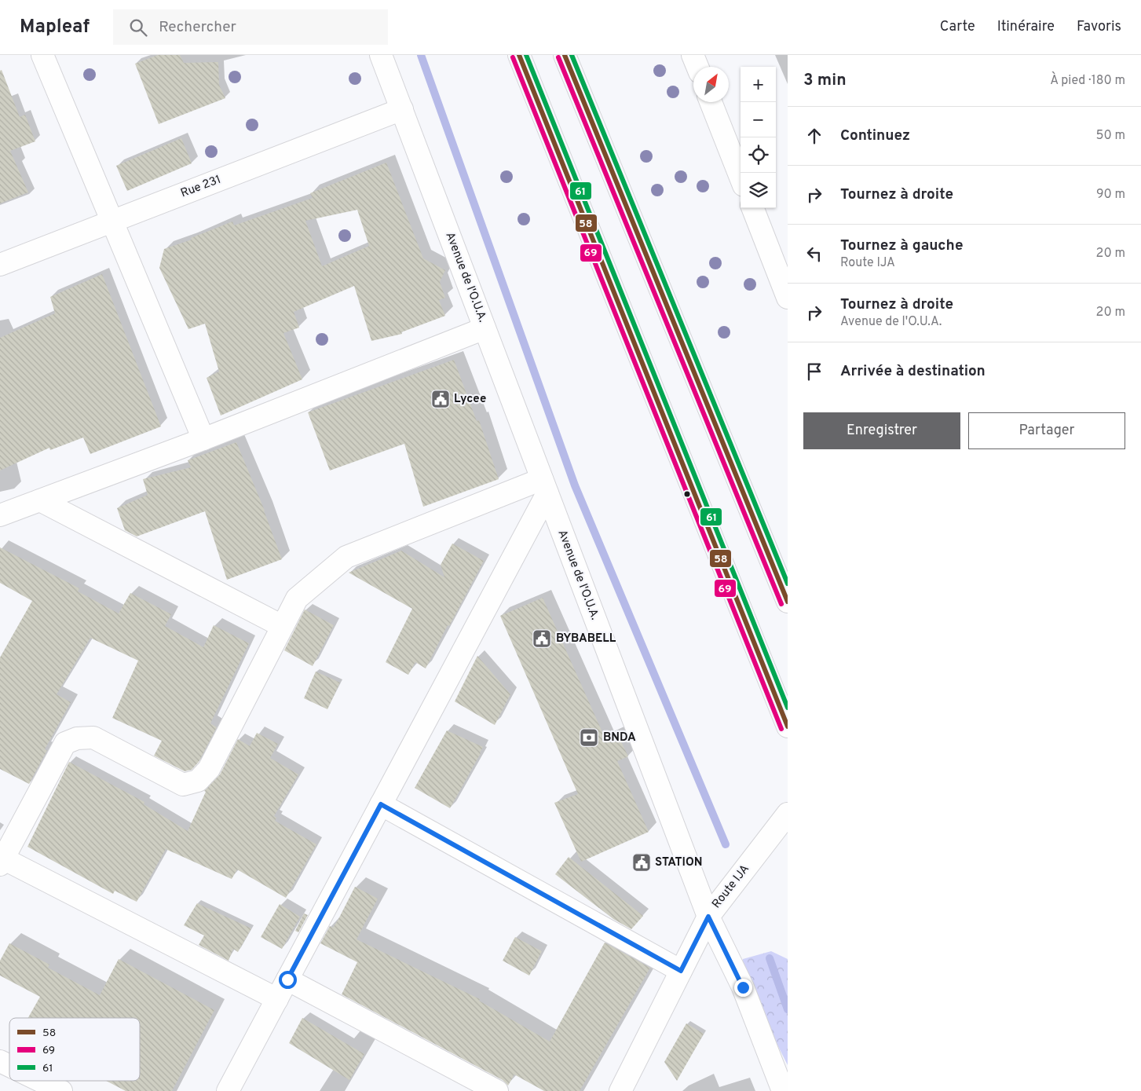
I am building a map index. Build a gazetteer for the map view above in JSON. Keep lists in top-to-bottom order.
{
  "streets": {
    "main road": ["Rue 231", "Avenue de l'O.U.A.", "Route IJA"]
  },
  "crossings": [
    ["Rue 231", "Avenue de l'O.U.A."],
    ["Avenue de l'O.U.A.", "Route IJA"]
  ],
  "places": {
    "public building": ["Lycee", "BYBABELL", "STATION"],
    "bank": ["BNDA"]
  },
  "lines": ["transit line 58", "transit line 61", "transit line 69"],
  "legend": ["58", "69", "61"],
  "north": "top right",
  "page": {
    "header": "Mapleaf",
    "search": "Rechercher",
    "nav": ["Carte", "Itinéraire", "Favoris"],
    "heading": ["3 min", "À pied · 180 m"],
    "map_buttons": ["+", "−"],
    "list": [
      ["Continuez", "50 m"],
      ["Tournez à droite", "90 m"],
      ["Tournez à gauche", "Route IJA", "20 m"],
      ["Tournez à droite", "Avenue de l'O.U.A.", "20 m"],
      "Arrivée à destination"
    ],
    "buttons": ["Enregistrer", "Partager"]
  }
}
